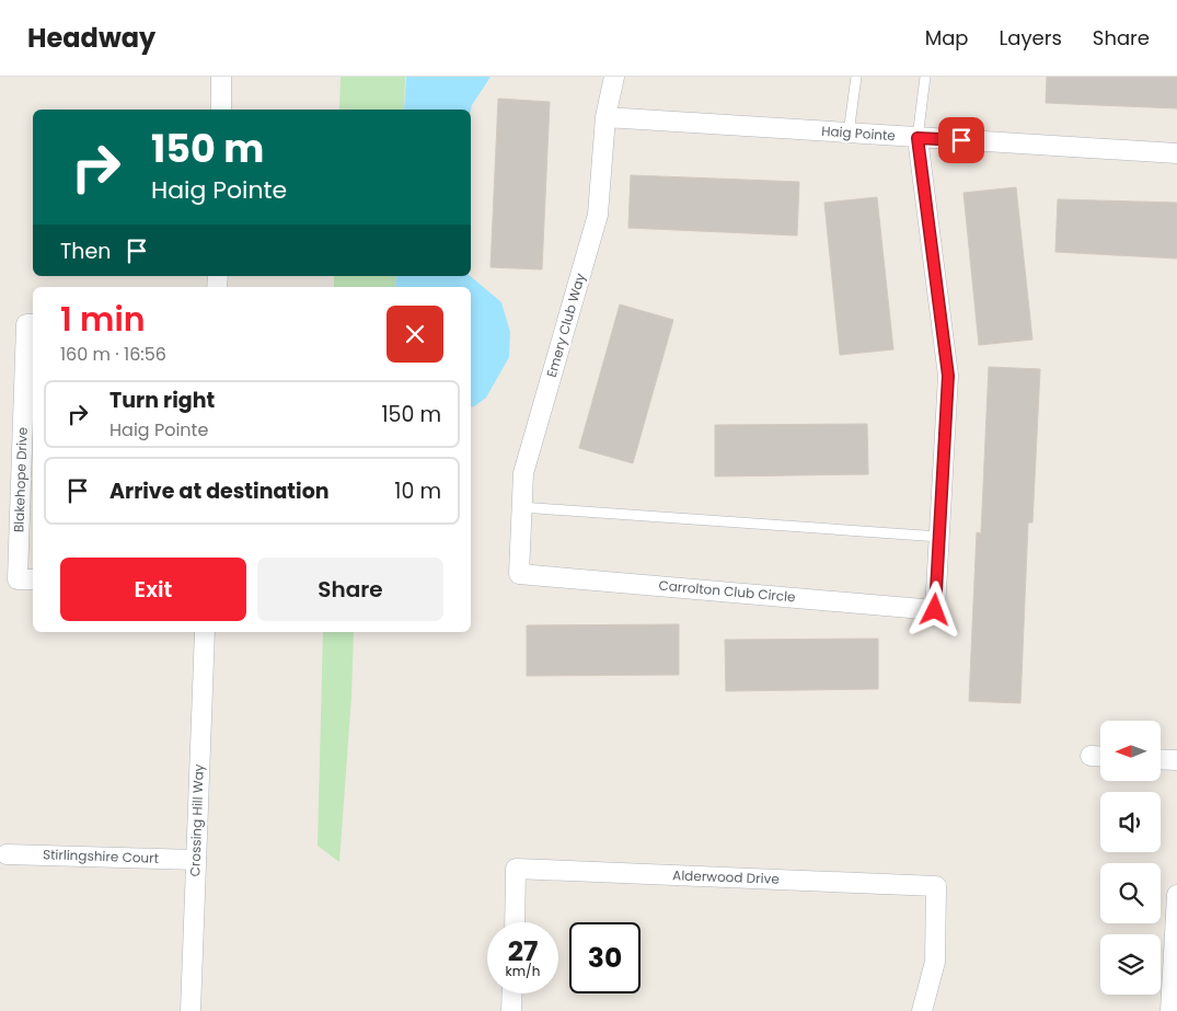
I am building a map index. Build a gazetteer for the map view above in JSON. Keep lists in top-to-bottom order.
{
  "streets": {
    "street": [
      "Haig Pointe",
      "Emery Club Way",
      "Blakehope Drive",
      "Carrolton Club Circle",
      "Crossing Hill Way",
      "Stirlingshire Court",
      "Alderwood Drive"
    ]
  },
  "crossings": [
    ["Haig Pointe", "Emery Club Way"],
    ["Emery Club Way", "Carrolton Club Circle"],
    ["Crossing Hill Way", "Stirlingshire Court"]
  ],
  "north": "left",
  "page": {
    "header": "Headway",
    "nav": ["Map", "Layers", "Share"],
    "turn": ["150 m", "Haig Pointe"],
    "then": "Then",
    "heading": ["1 min", "160 m · 16:56"],
    "list": [
      {
        "name": "Turn right",
        "note": "Haig Pointe",
        "value": "150 m"
      },
      {
        "name": "Arrive at destination",
        "value": "10 m"
      }
    ],
    "buttons": ["Exit", "Share"],
    "speed": "27 km/h",
    "limit": "30"
  }
}
